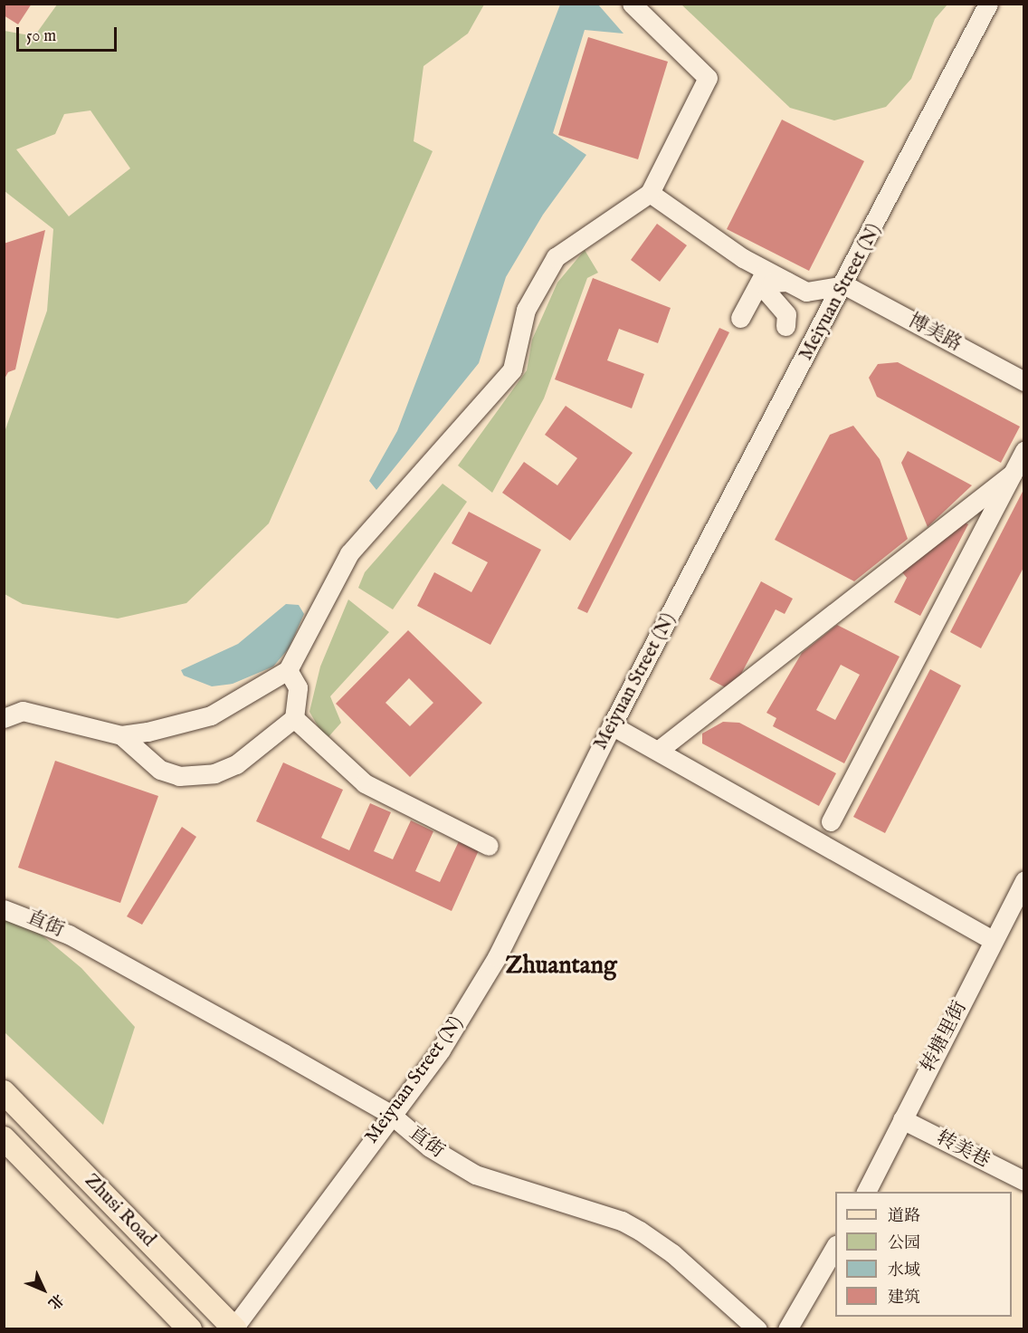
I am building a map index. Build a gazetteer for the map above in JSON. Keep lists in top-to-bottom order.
{
  "streets": {
    "main road": ["Zhusi Road"],
    "street": [
      "Meiyuan Street (N)",
      "博美路",
      "直街",
      "转塘里街",
      "转美巷"
    ]
  },
  "crossings": [
    ["Meiyuan Street (N)", "博美路"],
    ["Meiyuan Street (N)", "直街"],
    ["Meiyuan Street (N)", "Zhusi Road"],
    ["转塘里街", "转美巷"]
  ],
  "districts": ["Zhuantang"],
  "legend": [
    "道路",
    "公园",
    "水域",
    "建筑"
  ],
  "scale_bar": "50 m",
  "north": "bottom right"
}
